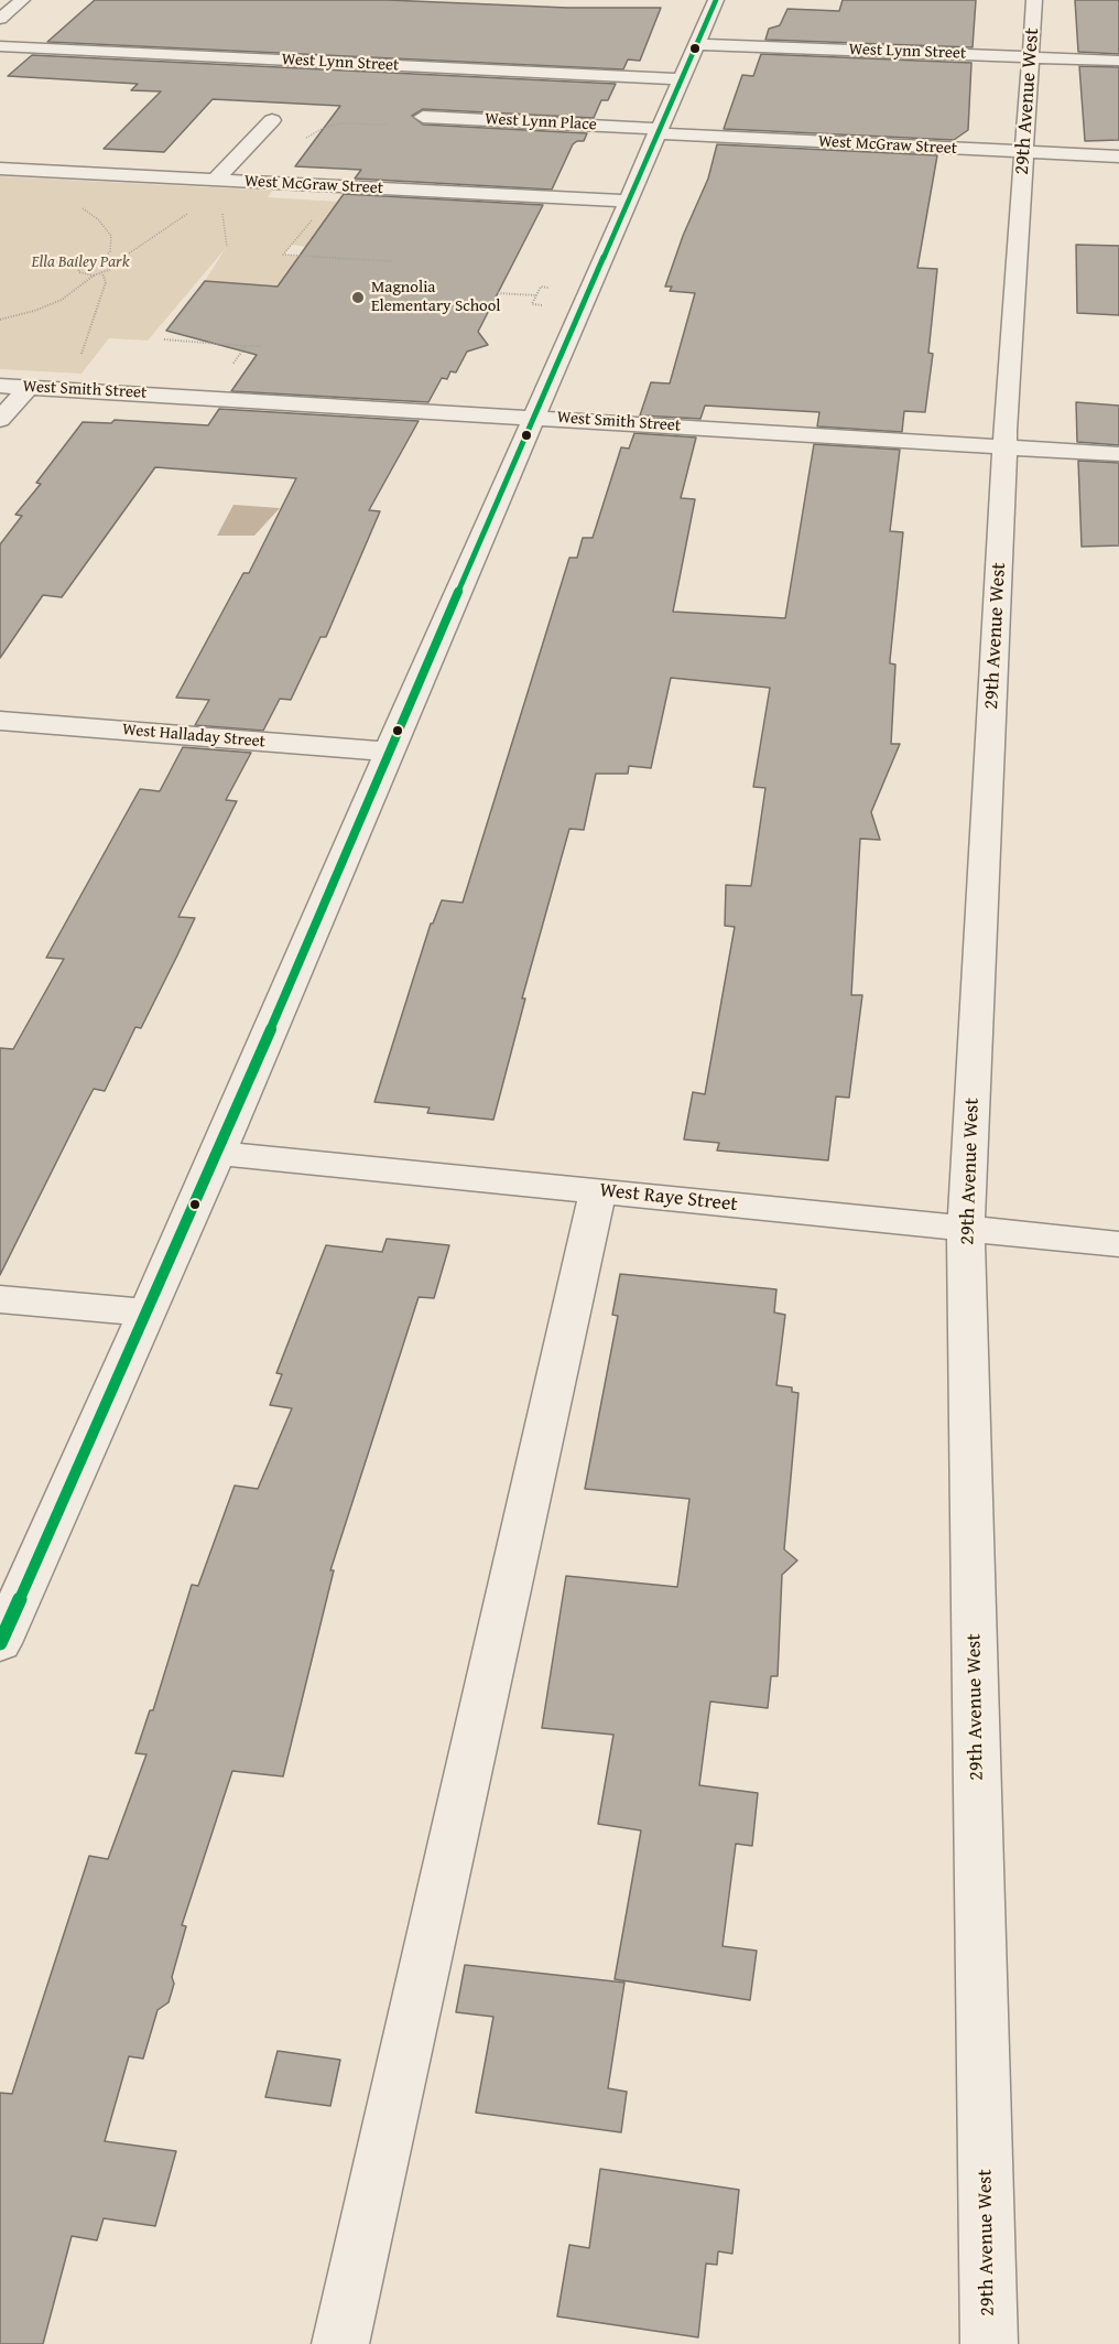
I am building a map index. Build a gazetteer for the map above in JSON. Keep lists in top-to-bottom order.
{
  "streets": {
    "street": [
      "West Lynn Street",
      "29th Avenue West",
      "West Lynn Place",
      "West McGraw Street",
      "West Smith Street",
      "West Halladay Street",
      "West Raye Street"
    ]
  },
  "crossings": [
    ["West Lynn Street", "29th Avenue West"],
    ["29th Avenue West", "West McGraw Street"],
    ["29th Avenue West", "West Smith Street"],
    ["29th Avenue West", "West Raye Street"],
    ["West Lynn Place", "West McGraw Street"]
  ],
  "parks": ["Ella Bailey Park"],
  "places": ["Magnolia Elementary School"]
}
